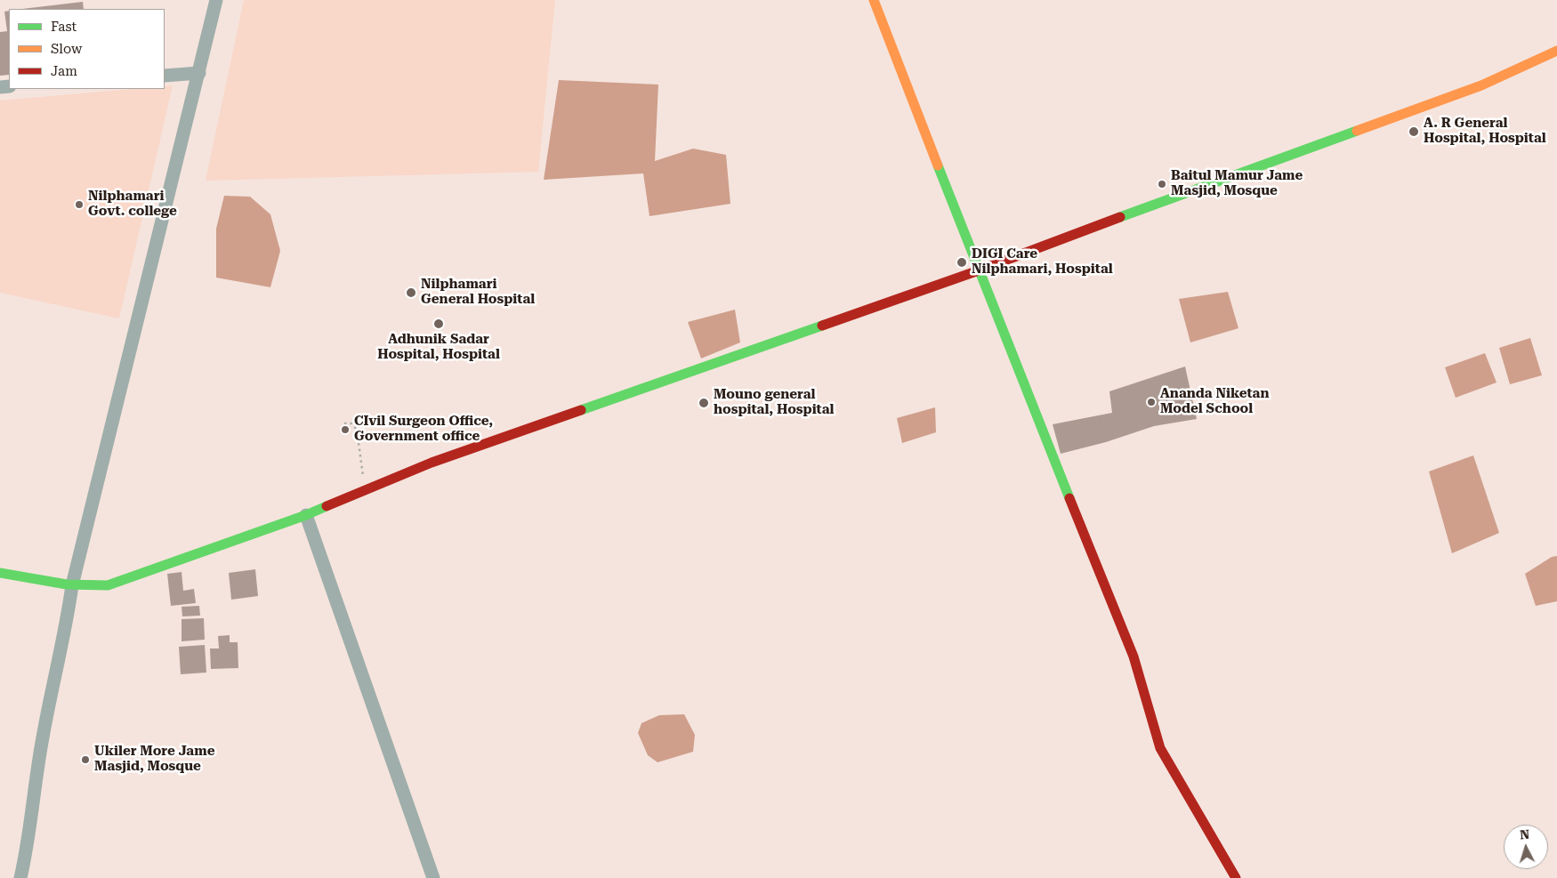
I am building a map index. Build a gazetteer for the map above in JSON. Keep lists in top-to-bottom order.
{
  "places": [
    "A. R General Hospital, Hospital",
    "Baitul Mamur Jame Masjid, Mosque",
    "Nilphamari Govt. college",
    "DIGI Care Nilphamari, Hospital",
    "Nilphamari General Hospital",
    "Adhunik Sadar Hospital, Hospital",
    "Ananda Niketan Model School",
    "Mouno general hospital, Hospital",
    "CIvil Surgeon Office, Government office",
    "Ukiler More Jame Masjid, Mosque"
  ],
  "legend": ["Fast", "Slow", "Jam"],
  "north": "top"
}
